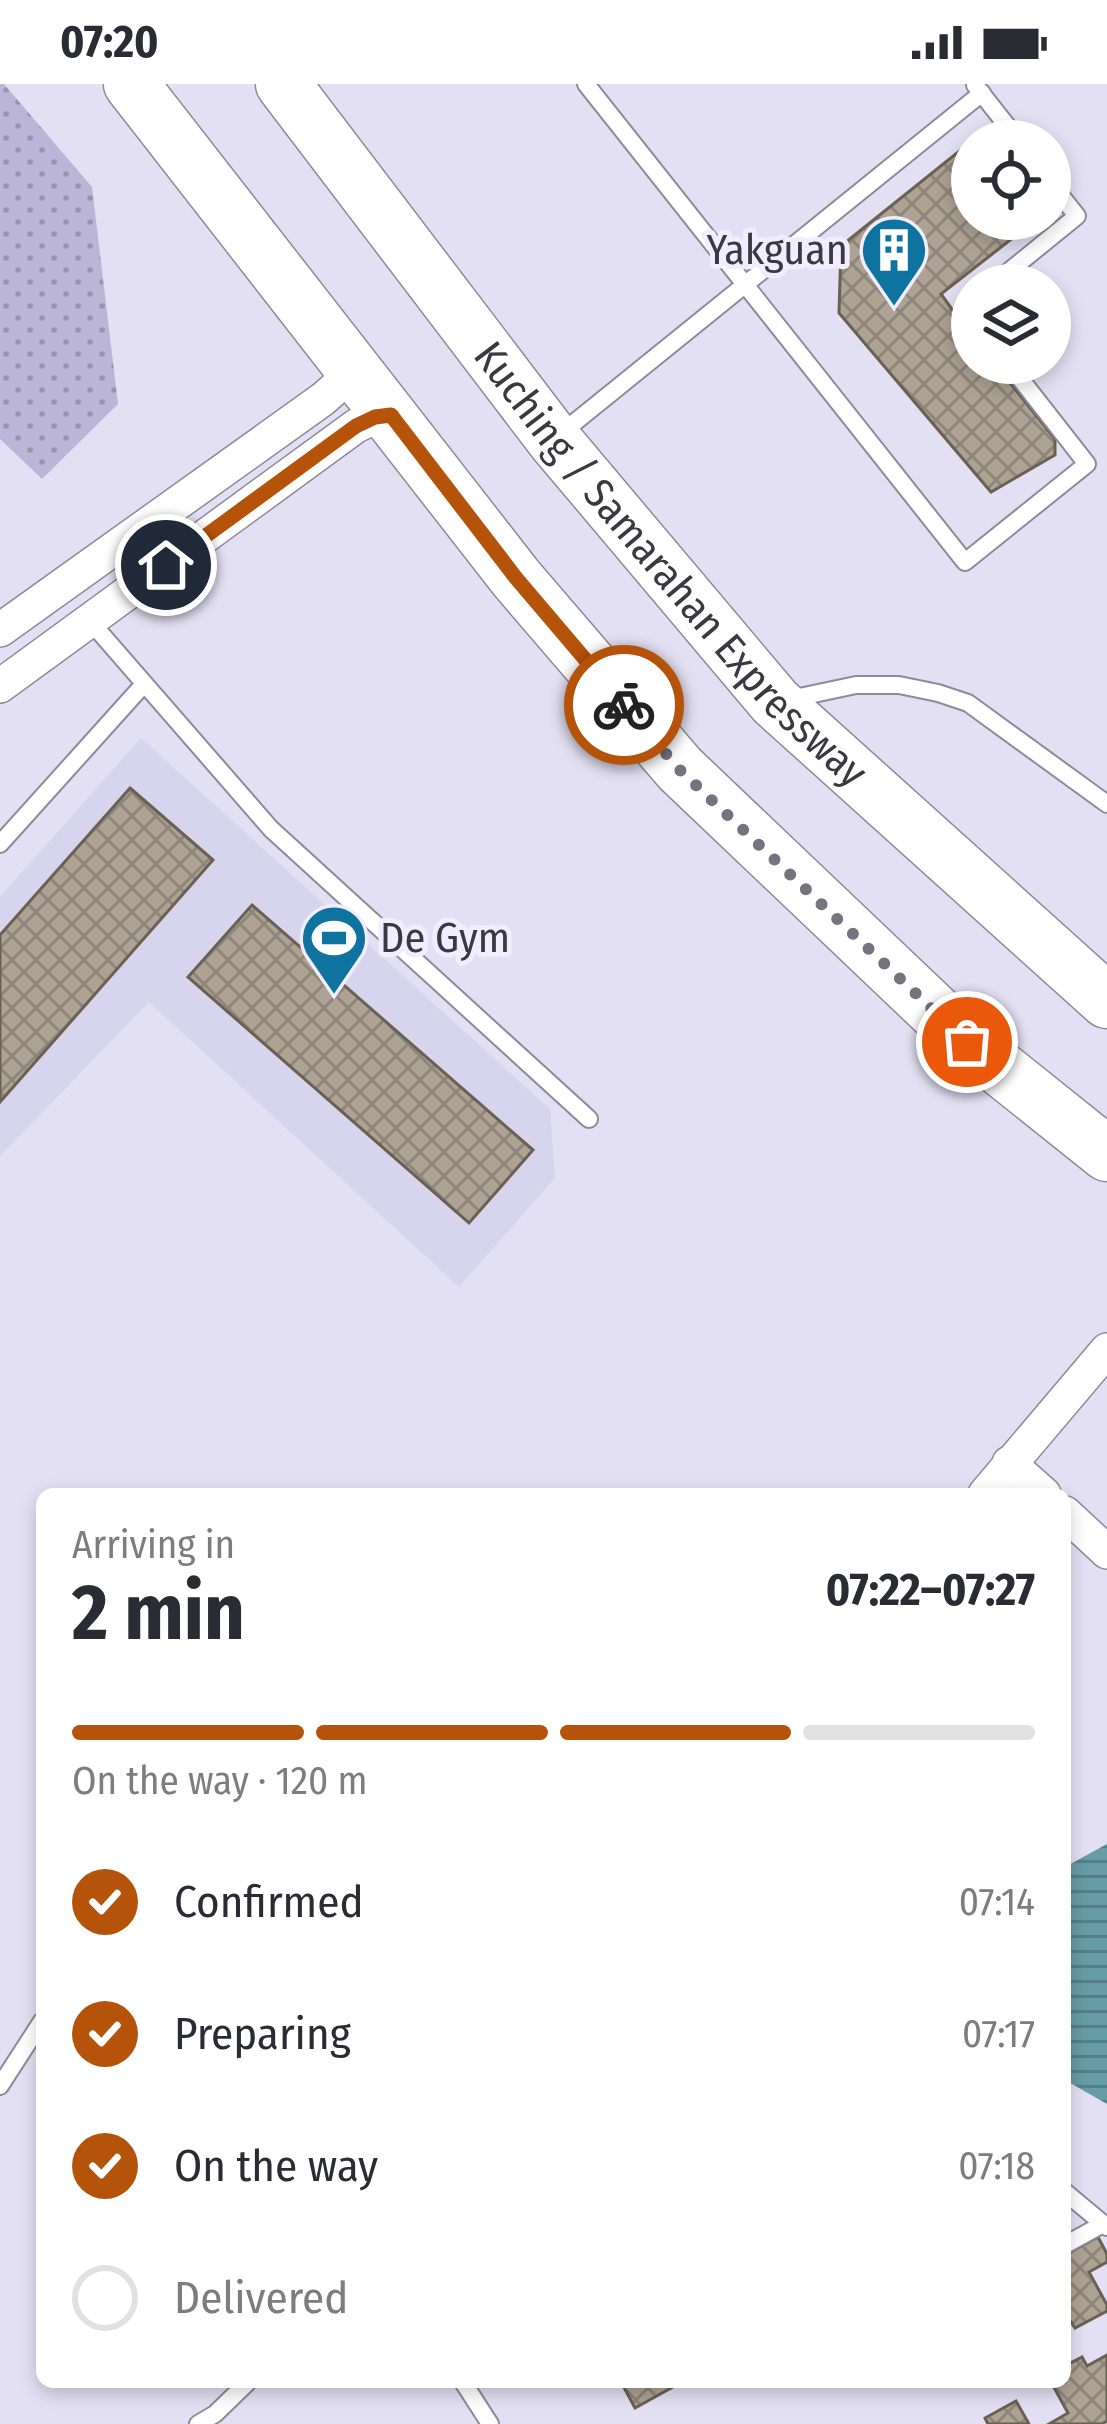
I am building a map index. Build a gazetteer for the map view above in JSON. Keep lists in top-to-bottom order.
{
  "streets": {
    "highway": ["Kuching / Samarahan Expressway"]
  },
  "places": {
    "building": ["Yakguan"],
    "sports": ["De Gym"]
  },
  "page": {
    "status": "07:20",
    "heading": ["2 min", "Arriving in", "07:22–07:27"],
    "bar": "On the way · 120 m",
    "list": [
      ["Confirmed", "07:14"],
      ["Preparing", "07:17"],
      ["On the way", "07:18"],
      "Delivered"
    ]
  }
}
